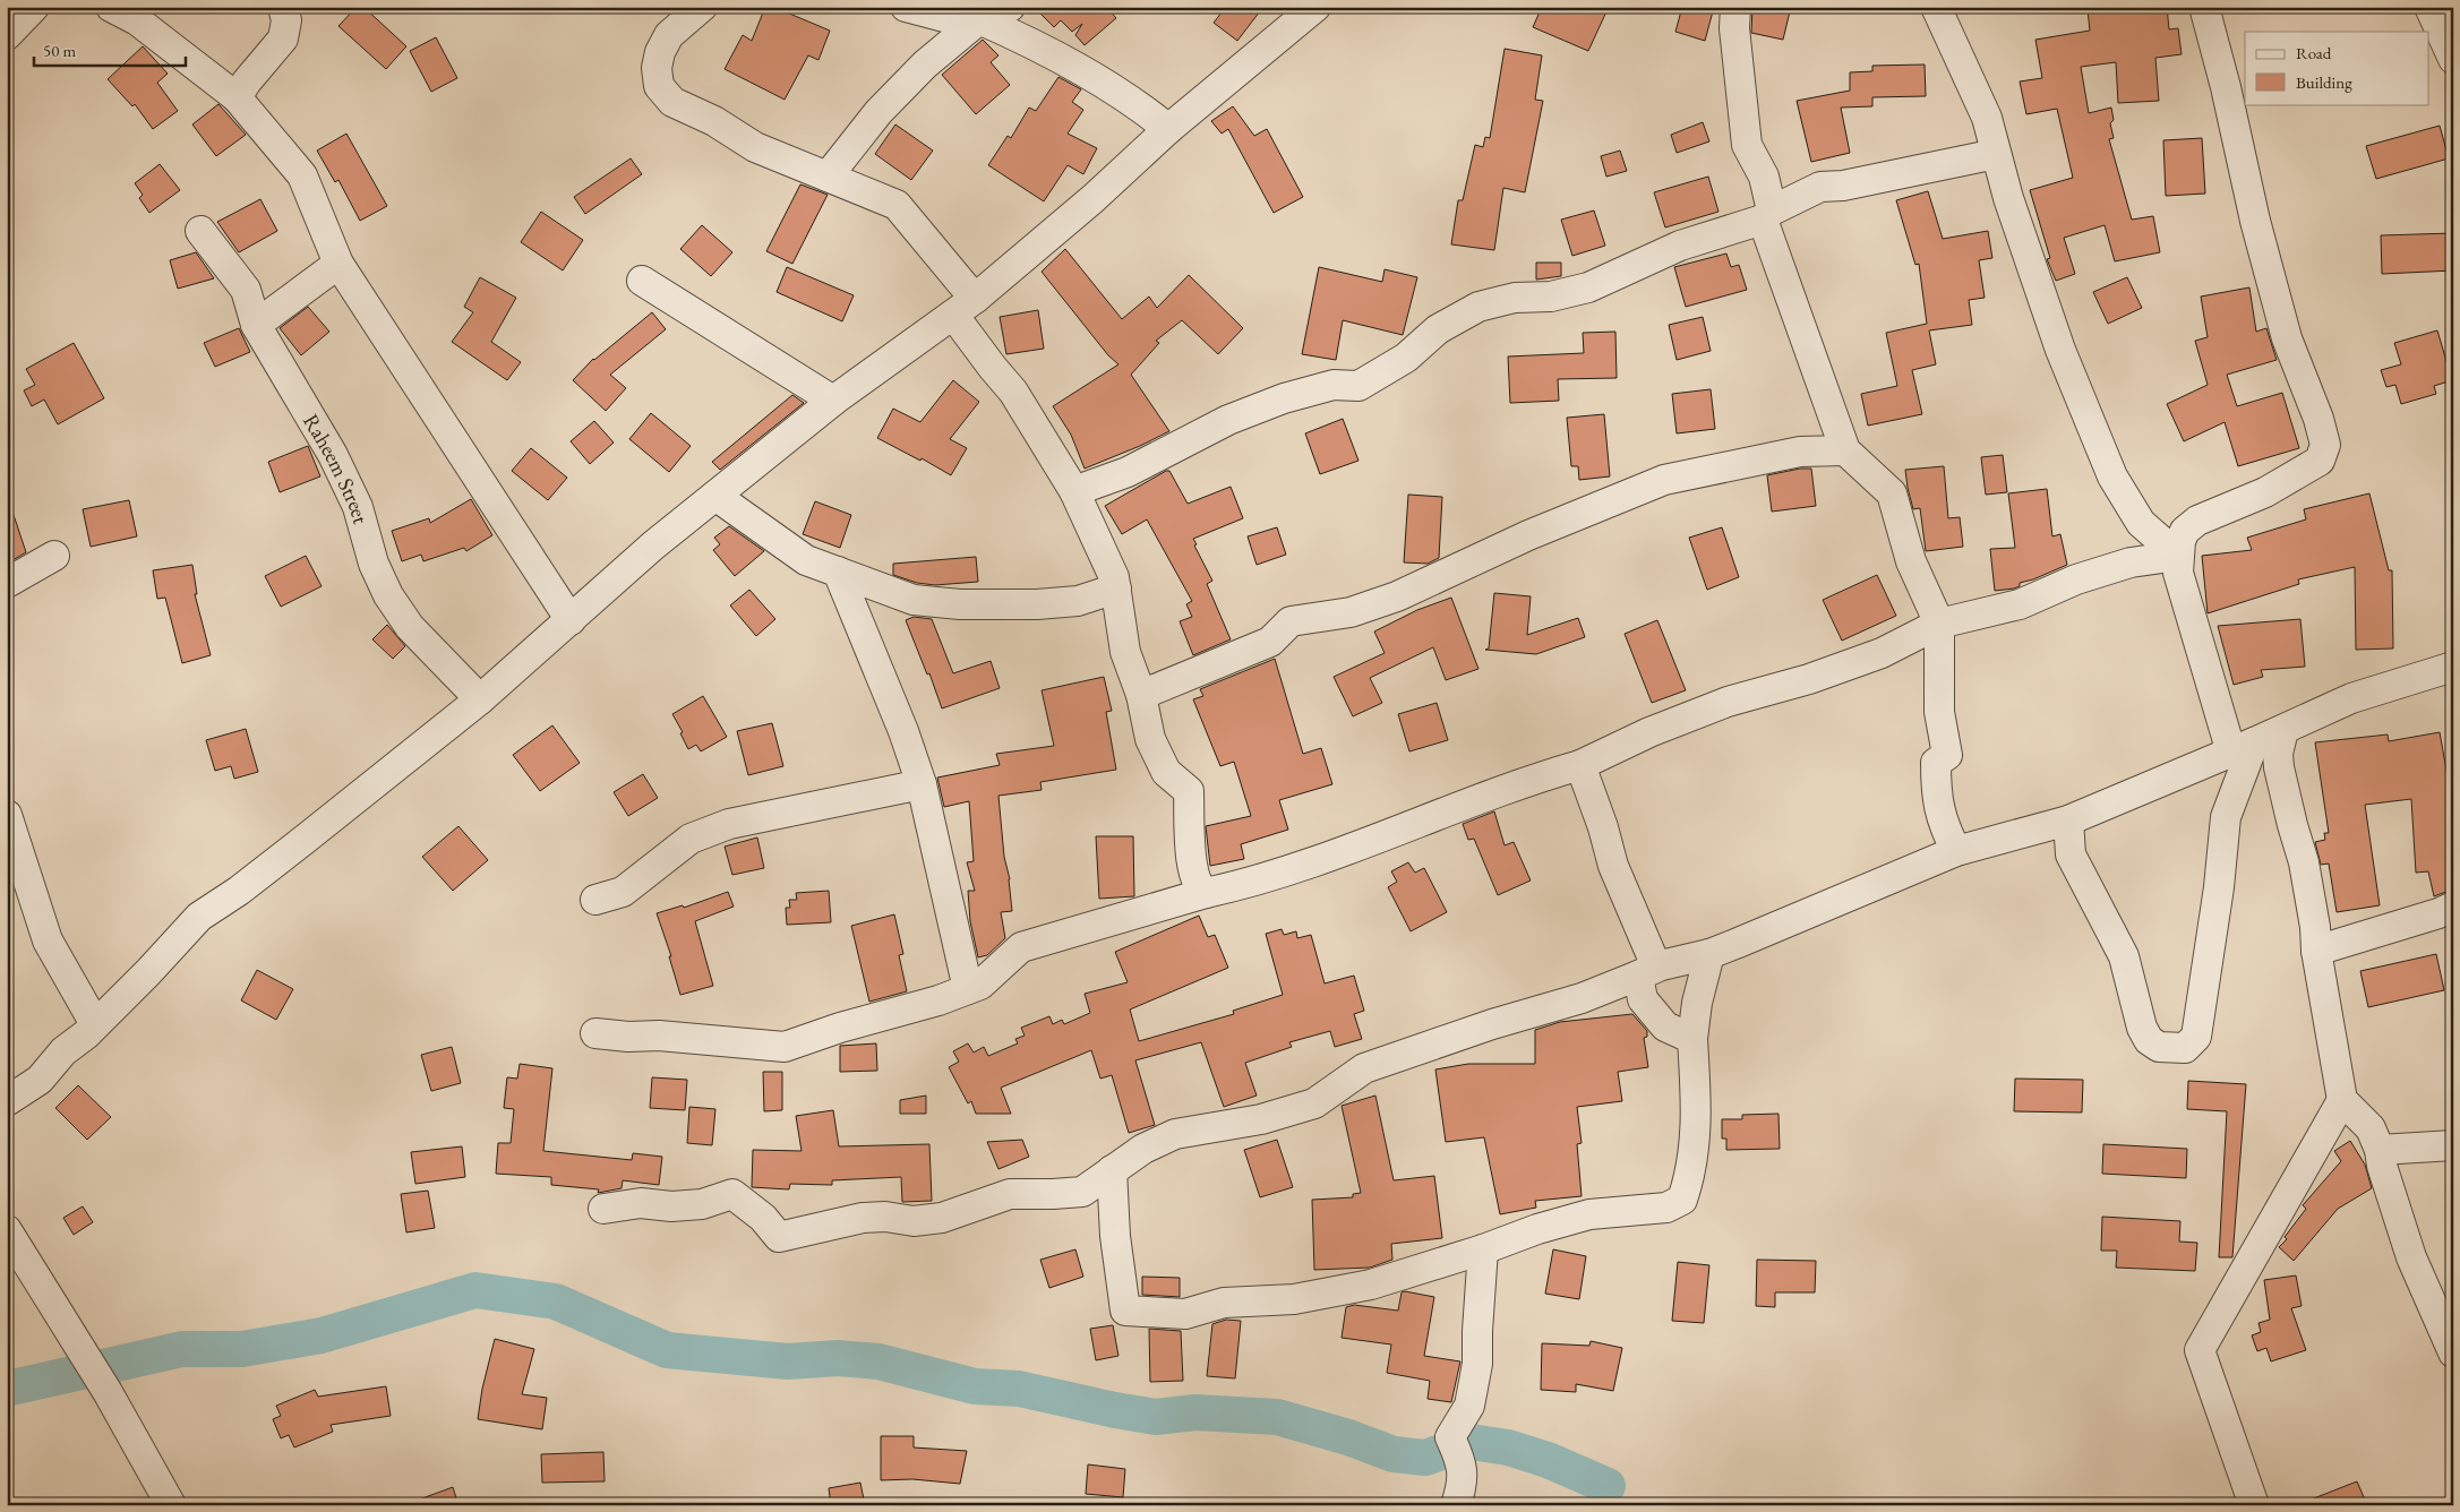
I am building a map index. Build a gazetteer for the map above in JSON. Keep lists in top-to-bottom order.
{
  "streets": {
    "street": ["Raheem Street"]
  },
  "legend": ["Road", "Building"],
  "scale_bar": "50 m"
}
